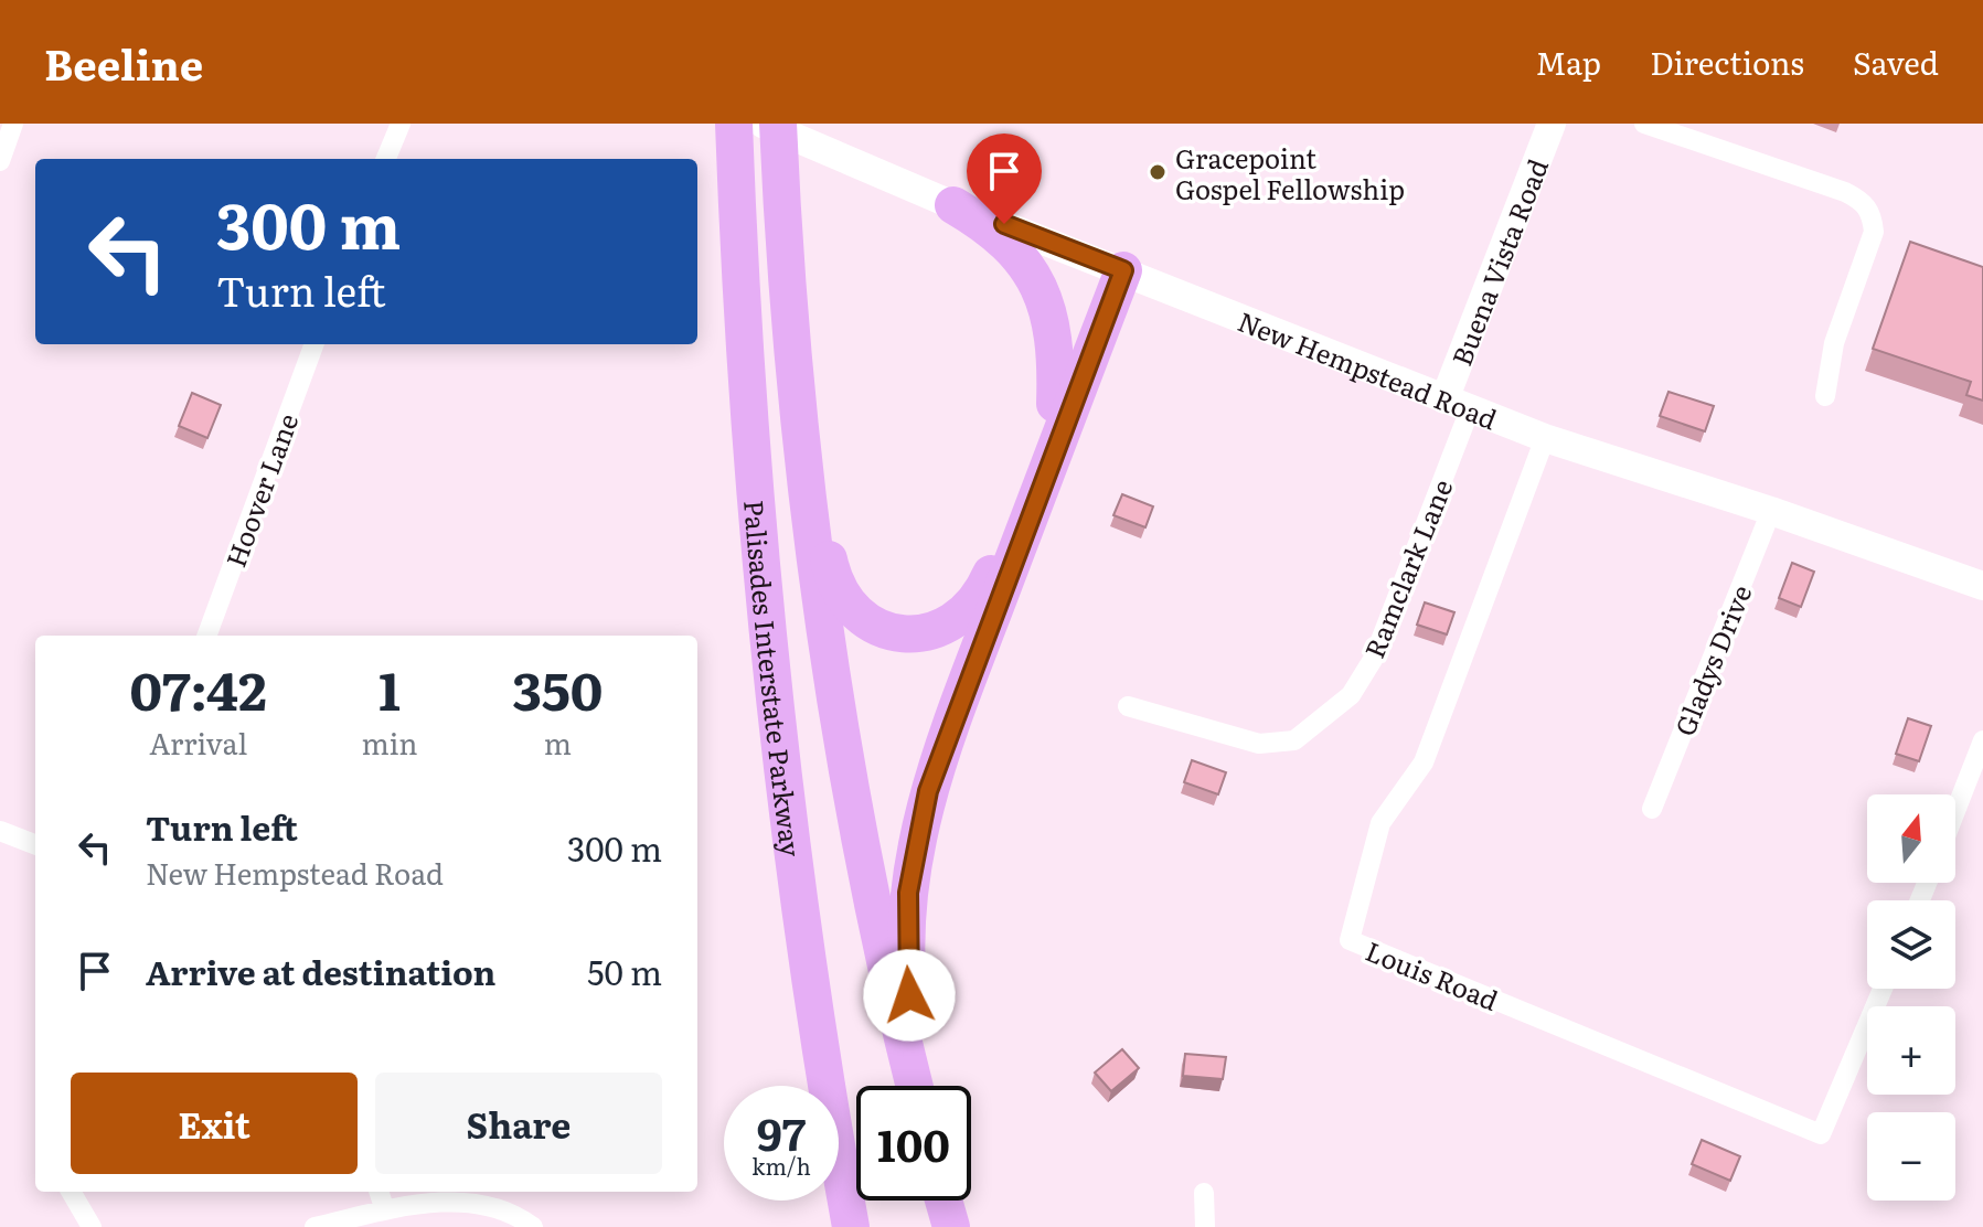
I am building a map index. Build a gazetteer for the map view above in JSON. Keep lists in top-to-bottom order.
{
  "streets": {
    "highway": ["Palisades Interstate Parkway"],
    "street": [
      "Buena Vista Road",
      "New Hempstead Road",
      "Hoover Lane",
      "Ramclark Lane",
      "Gladys Drive",
      "Louis Road"
    ]
  },
  "crossings": [
    ["Buena Vista Road", "New Hempstead Road"],
    ["Buena Vista Road", "Ramclark Lane"],
    ["New Hempstead Road", "Ramclark Lane"],
    ["New Hempstead Road", "Gladys Drive"],
    ["New Hempstead Road", "Louis Road"]
  ],
  "places": ["Gracepoint Gospel Fellowship"],
  "north": "top",
  "page": {
    "header": "Beeline",
    "nav": ["Map", "Directions", "Saved"],
    "turn": ["300 m", "Turn left"],
    "eta": [
      "07:42",
      "Arrival",
      "1",
      "min",
      "350",
      "m"
    ],
    "list": [
      {
        "name": "Turn left",
        "note": "New Hempstead Road",
        "value": "300 m"
      },
      {
        "name": "Arrive at destination",
        "value": "50 m"
      }
    ],
    "map_buttons": ["+", "−"],
    "buttons": ["Exit", "Share"],
    "speed": "97 km/h",
    "limit": "100"
  }
}
